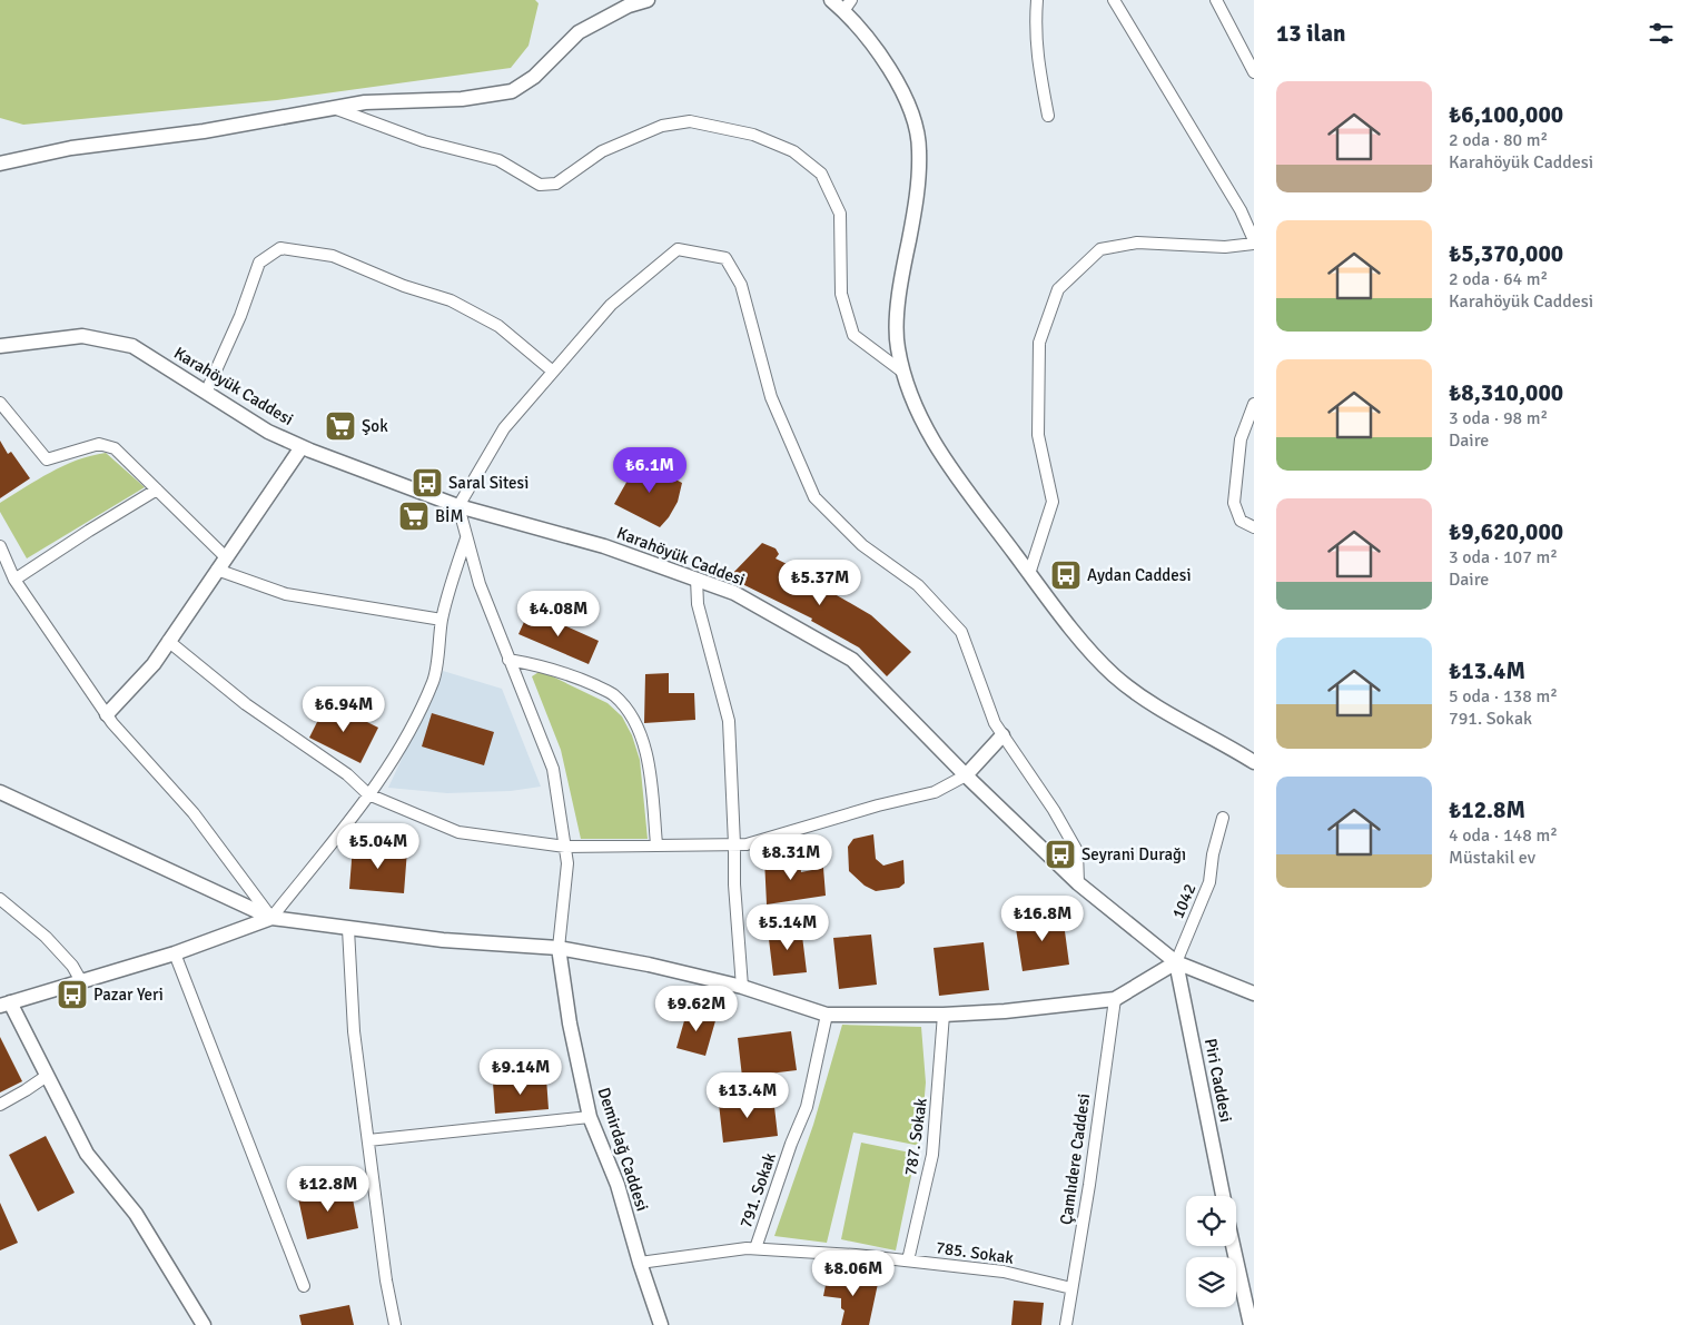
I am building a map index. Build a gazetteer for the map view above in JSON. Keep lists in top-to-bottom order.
{
  "streets": {
    "street": [
      "Karahöyük Caddesi",
      "1042",
      "Piri Caddesi",
      "787. Sokak",
      "Demirdağ Caddesi",
      "Çamlıdere Caddesi",
      "791. Sokak",
      "785. Sokak"
    ]
  },
  "crossings": [
    ["Karahöyük Caddesi", "1042"],
    ["Karahöyük Caddesi", "Piri Caddesi"],
    ["1042", "Piri Caddesi"],
    ["787. Sokak", "785. Sokak"],
    ["Demirdağ Caddesi", "785. Sokak"],
    ["Çamlıdere Caddesi", "785. Sokak"],
    ["791. Sokak", "785. Sokak"]
  ],
  "places": {
    "supermarket": ["Şok", "BİM"],
    "bus stop": [
      "Saral Sitesi",
      "Aydan Caddesi",
      "Seyrani Durağı",
      "Pazar Yeri"
    ]
  },
  "page": {
    "heading": "13 ilan",
    "list": [
      {
        "name": "₺6,100,000",
        "note": "2 oda · 80 m² · Karahöyük Caddesi"
      },
      {
        "name": "₺5,370,000",
        "note": "2 oda · 64 m² · Karahöyük Caddesi"
      },
      {
        "name": "₺8,310,000",
        "note": "3 oda · 98 m² · Daire"
      },
      {
        "name": "₺9,620,000",
        "note": "3 oda · 107 m² · Daire"
      },
      {
        "name": "₺13.4M",
        "note": "5 oda · 138 m² · 791. Sokak"
      },
      {
        "name": "₺12.8M",
        "note": "4 oda · 148 m² · Müstakil ev"
      }
    ],
    "price": [
      "₺6.1M",
      "₺5.37M",
      "₺4.08M",
      "₺6.94M",
      "₺5.04M",
      "₺8.31M",
      "₺16.8M",
      "₺5.14M",
      "₺9.62M",
      "₺9.14M",
      "₺13.4M",
      "₺12.8M",
      "₺8.06M"
    ]
  }
}
